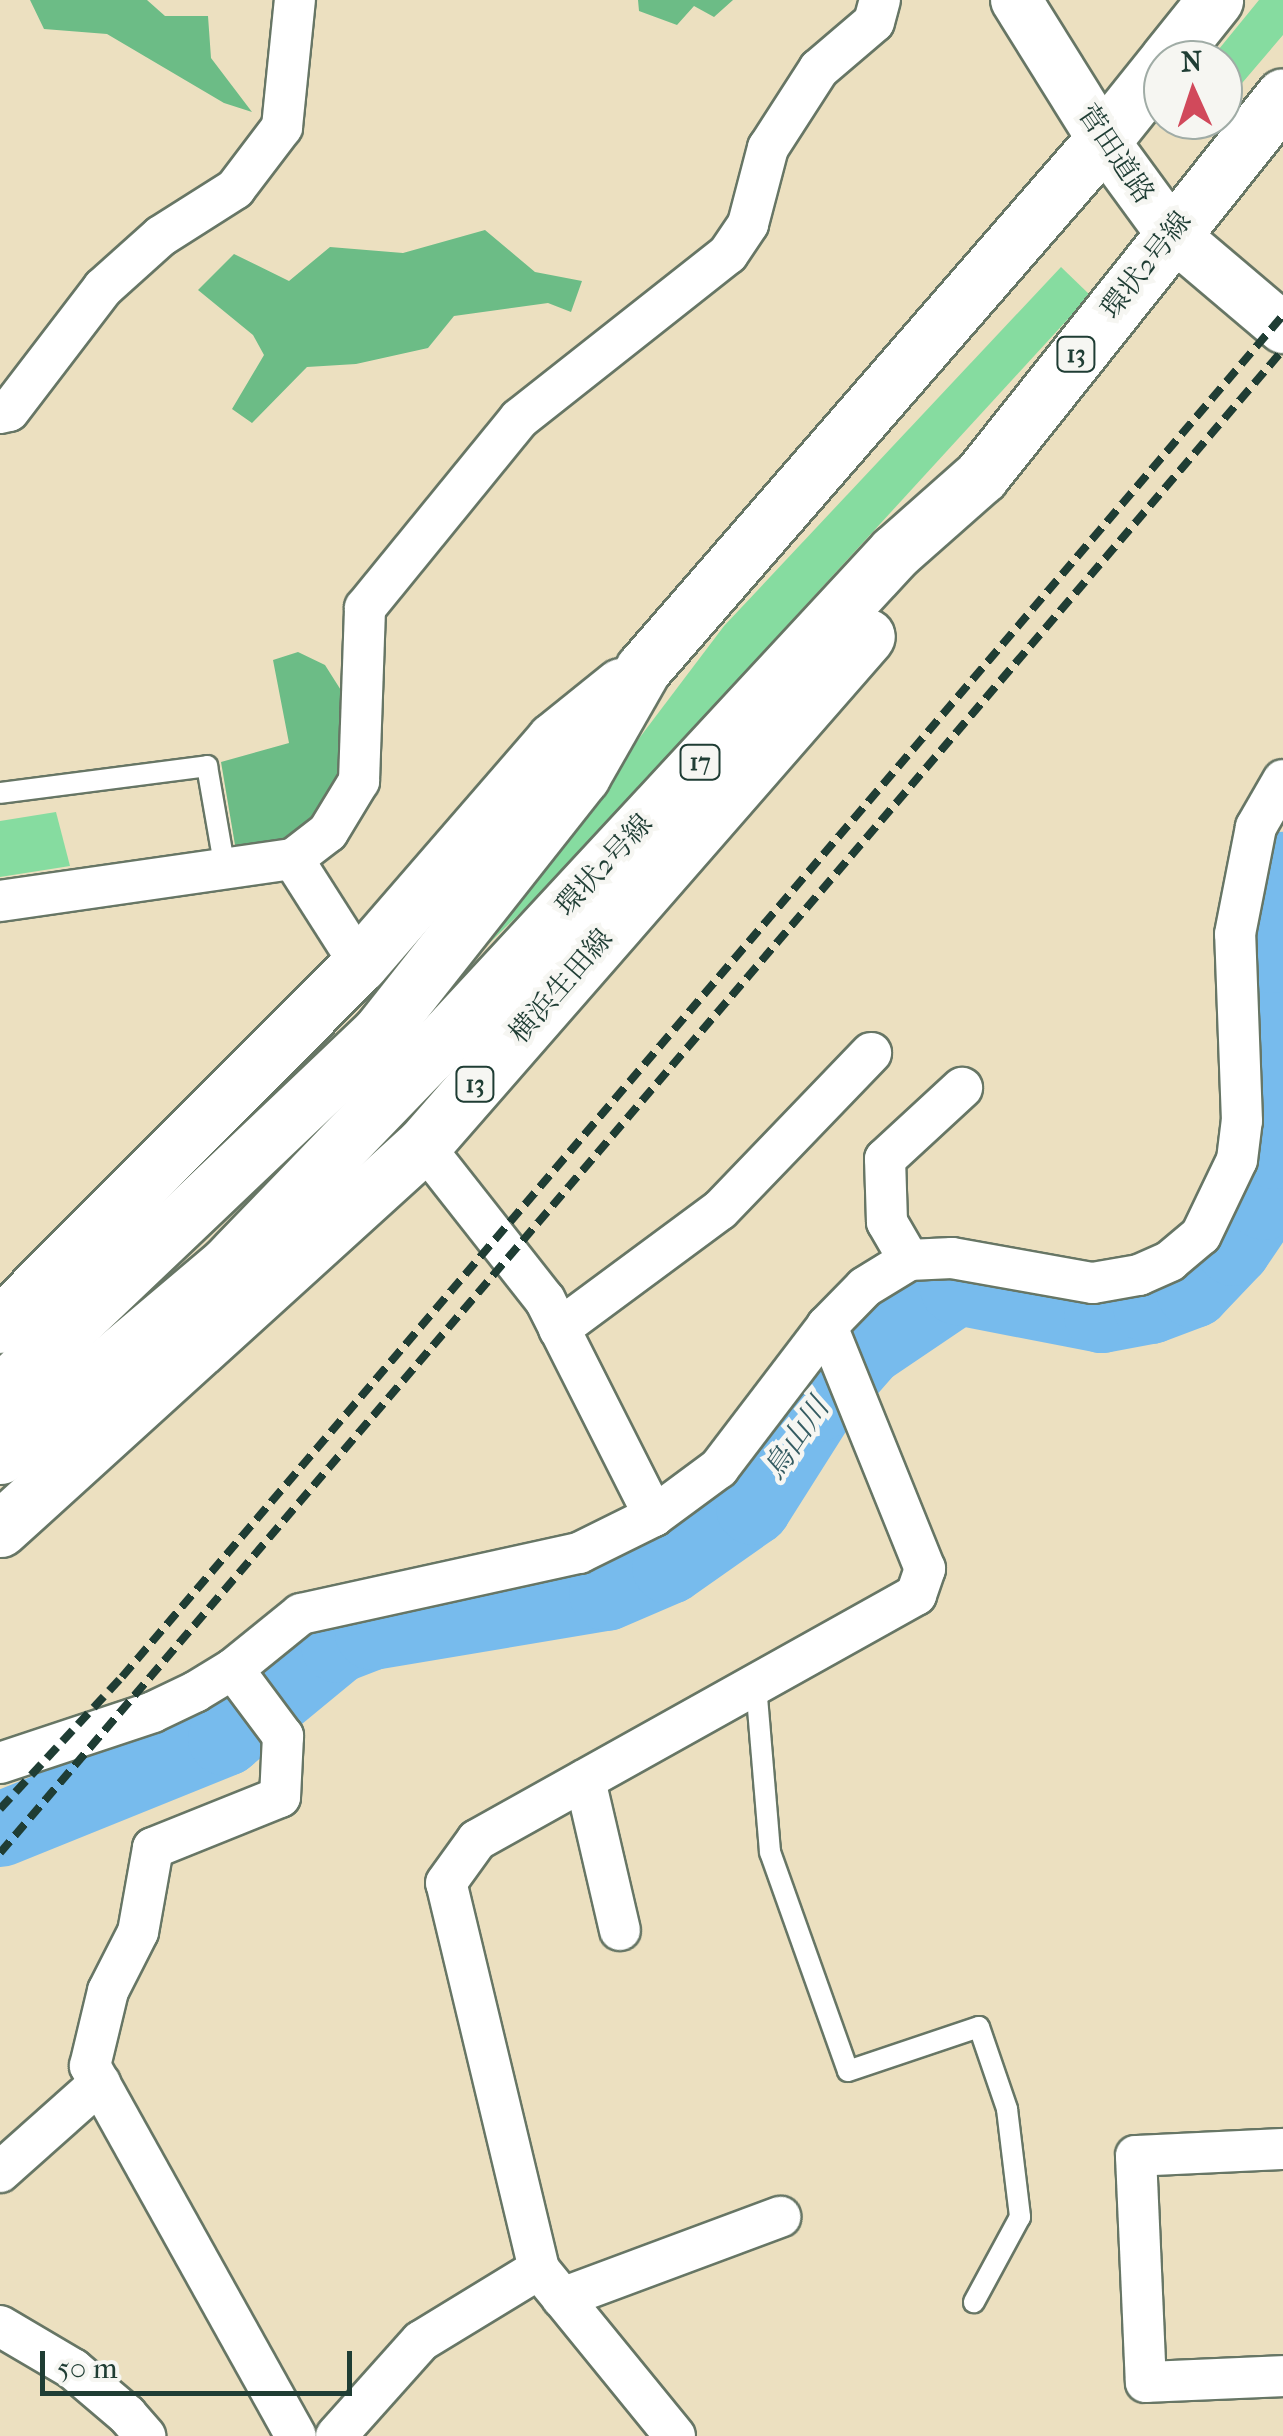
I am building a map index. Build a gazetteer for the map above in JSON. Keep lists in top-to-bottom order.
{
  "streets": {
    "main road": [
      "環状2号線",
      "13",
      "17",
      "横浜生田線"
    ],
    "street": ["菅田道路"]
  },
  "crossings": [
    ["菅田道路", "環状2号線"],
    ["環状2号線", "横浜生田線"]
  ],
  "water": ["鳥山川"],
  "scale_bar": "50 m",
  "north": "top"
}
